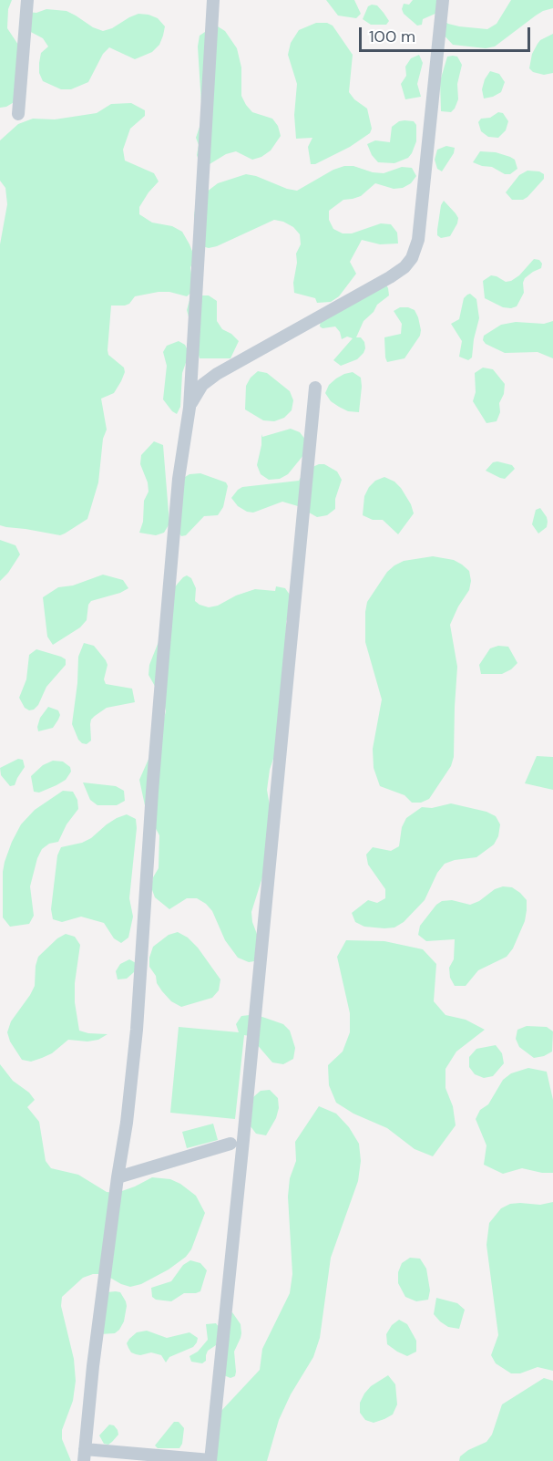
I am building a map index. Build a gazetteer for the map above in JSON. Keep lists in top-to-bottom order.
{
  "scale_bar": "100 m"
}
